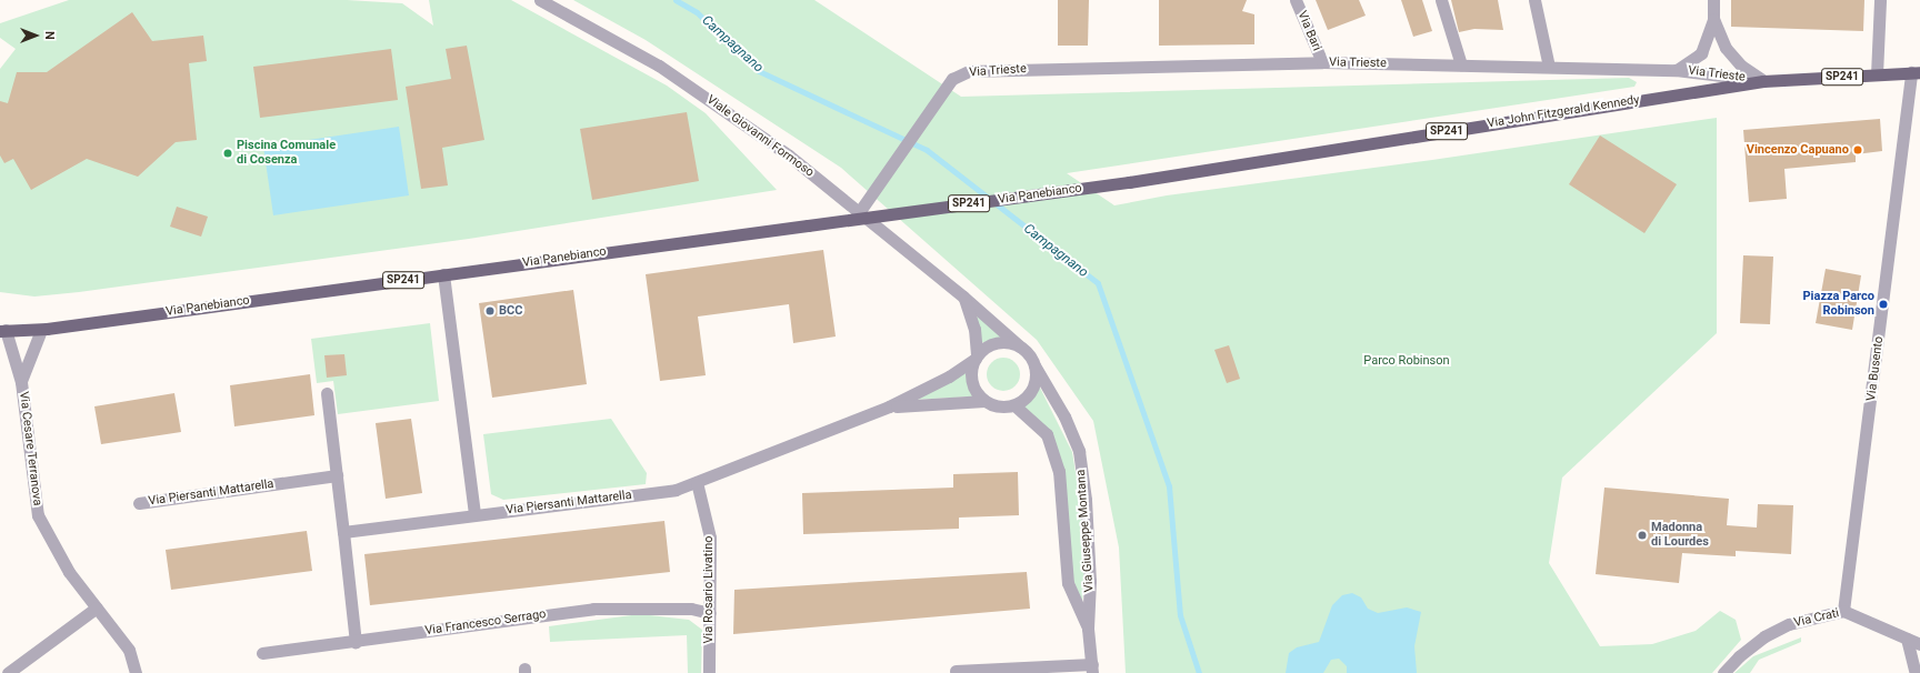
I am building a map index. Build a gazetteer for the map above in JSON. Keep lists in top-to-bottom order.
{
  "streets": {
    "main road": ["SP241", "Via John Fitzgerald Kennedy", "Via Panebianco"],
    "street": [
      "Via Bari",
      "Via Trieste",
      "Viale Giovanni Formoso",
      "Via Busento",
      "Via Cesare Terranova",
      "Via Piersanti Mattarella",
      "Via Giuseppe Montana",
      "Via Rosario Livatino",
      "Via Crati",
      "Via Francesco Serrago"
    ]
  },
  "crossings": [
    ["Via Bari", "Via Trieste"],
    ["Via Trieste", "Via John Fitzgerald Kennedy"],
    ["Via Trieste", "Via Panebianco"],
    ["Via John Fitzgerald Kennedy", "Via Panebianco"],
    ["Via John Fitzgerald Kennedy", "Via Busento"],
    ["Viale Giovanni Formoso", "Via Piersanti Mattarella"],
    ["Viale Giovanni Formoso", "Via Giuseppe Montana"],
    ["Via Panebianco", "Via Cesare Terranova"],
    ["Via Busento", "Via Crati"],
    ["Via Piersanti Mattarella", "Via Giuseppe Montana"],
    ["Via Piersanti Mattarella", "Via Rosario Livatino"],
    ["Via Rosario Livatino", "Via Francesco Serrago"]
  ],
  "water": ["Campagnano"],
  "parks": ["Parco Robinson"],
  "places": [
    "Vincenzo Capuano",
    "Piscina Comunale di Cosenza",
    "Piazza Parco Robinson",
    "BCC",
    "Madonna di Lourdes"
  ],
  "north": "right"
}
